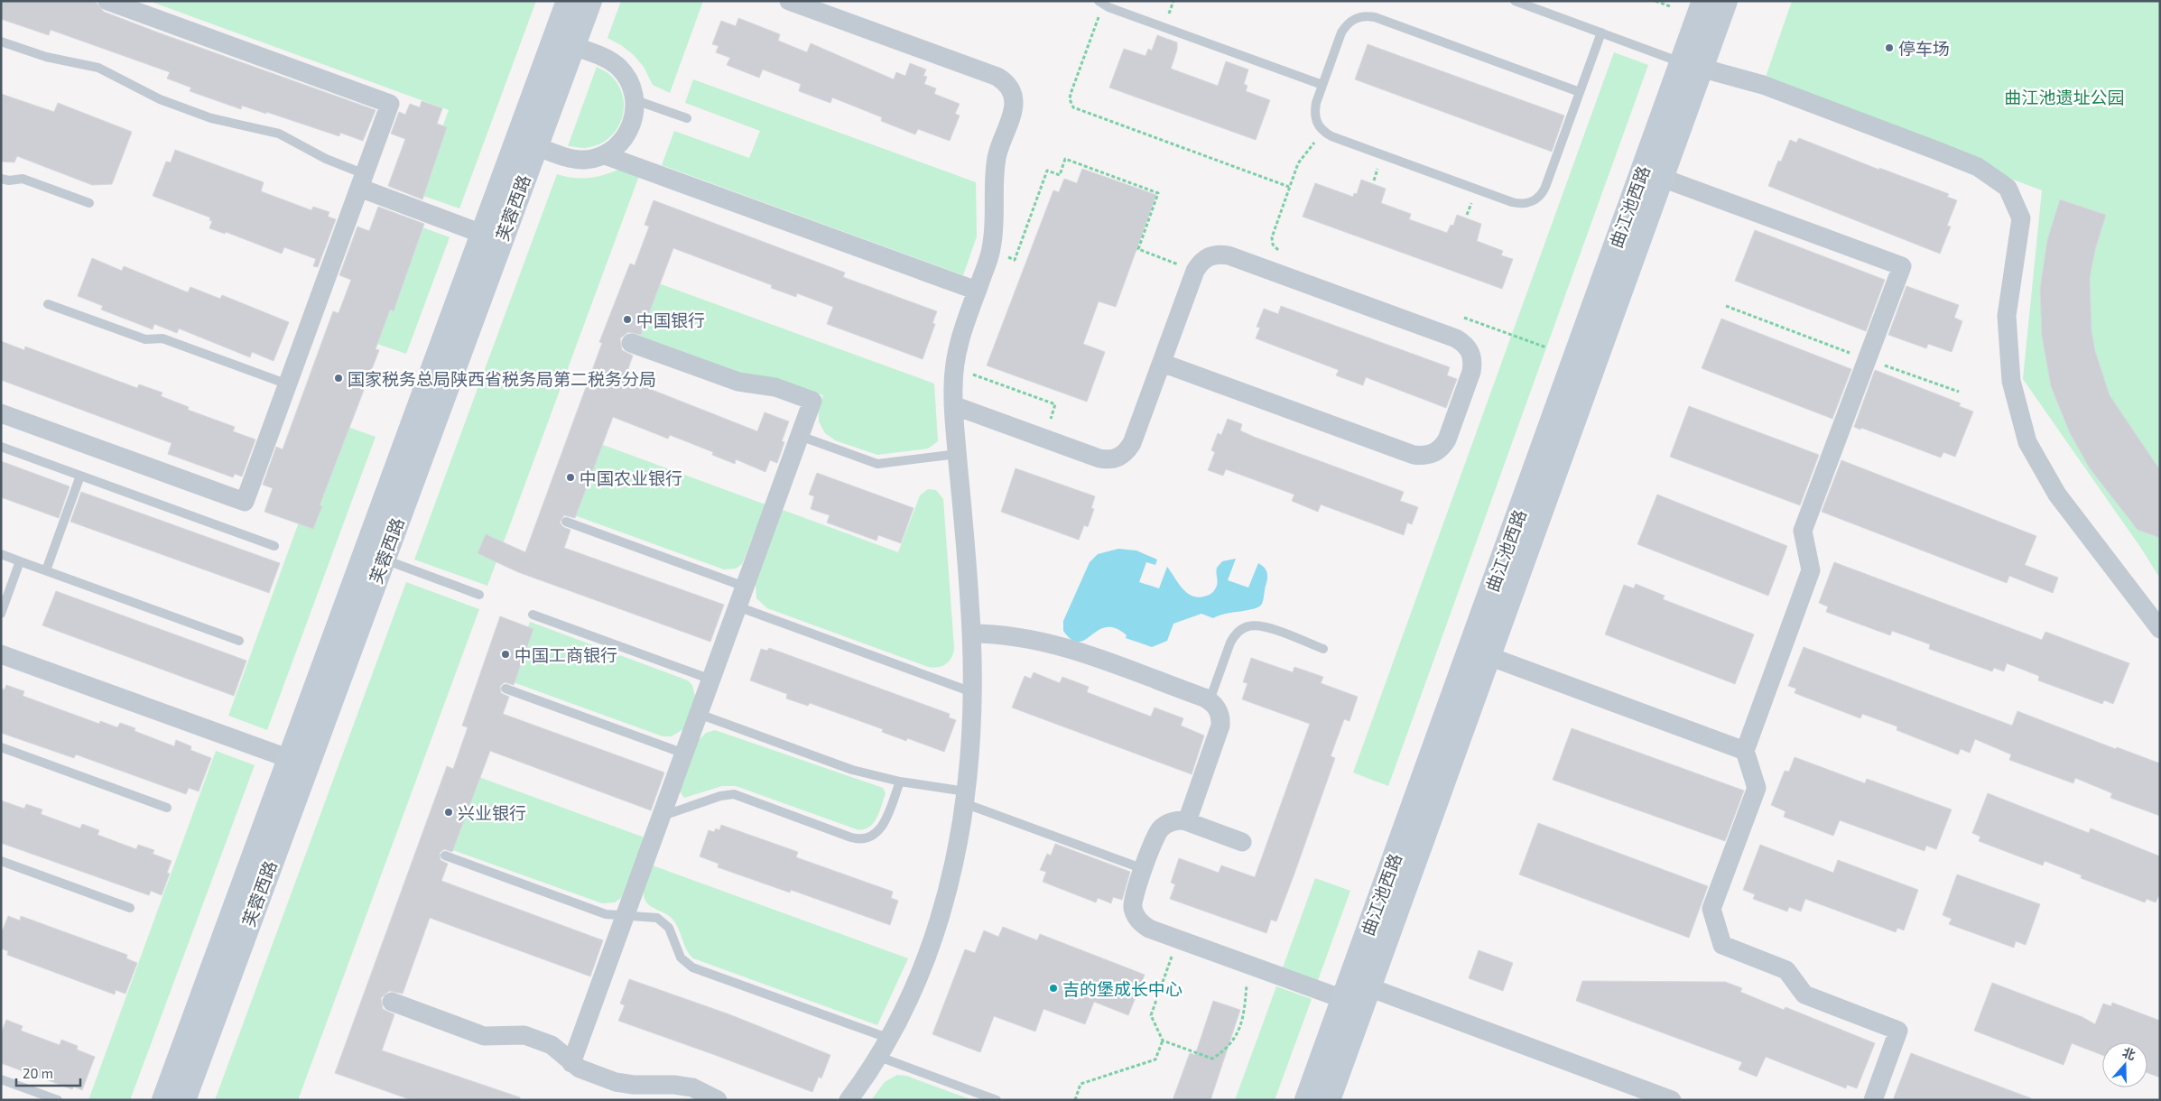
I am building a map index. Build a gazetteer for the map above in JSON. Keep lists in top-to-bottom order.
{
  "streets": {
    "main road": ["曲江池西路", "芙蓉西路"]
  },
  "parks": ["曲江池遗址公园"],
  "places": [
    "停车场",
    "中国银行",
    "国家税务总局陕西省税务局第二税务分局",
    "中国农业银行",
    "中国工商银行",
    "兴业银行",
    "吉的堡成长中心"
  ],
  "scale_bar": "20 m",
  "north": "top"
}
